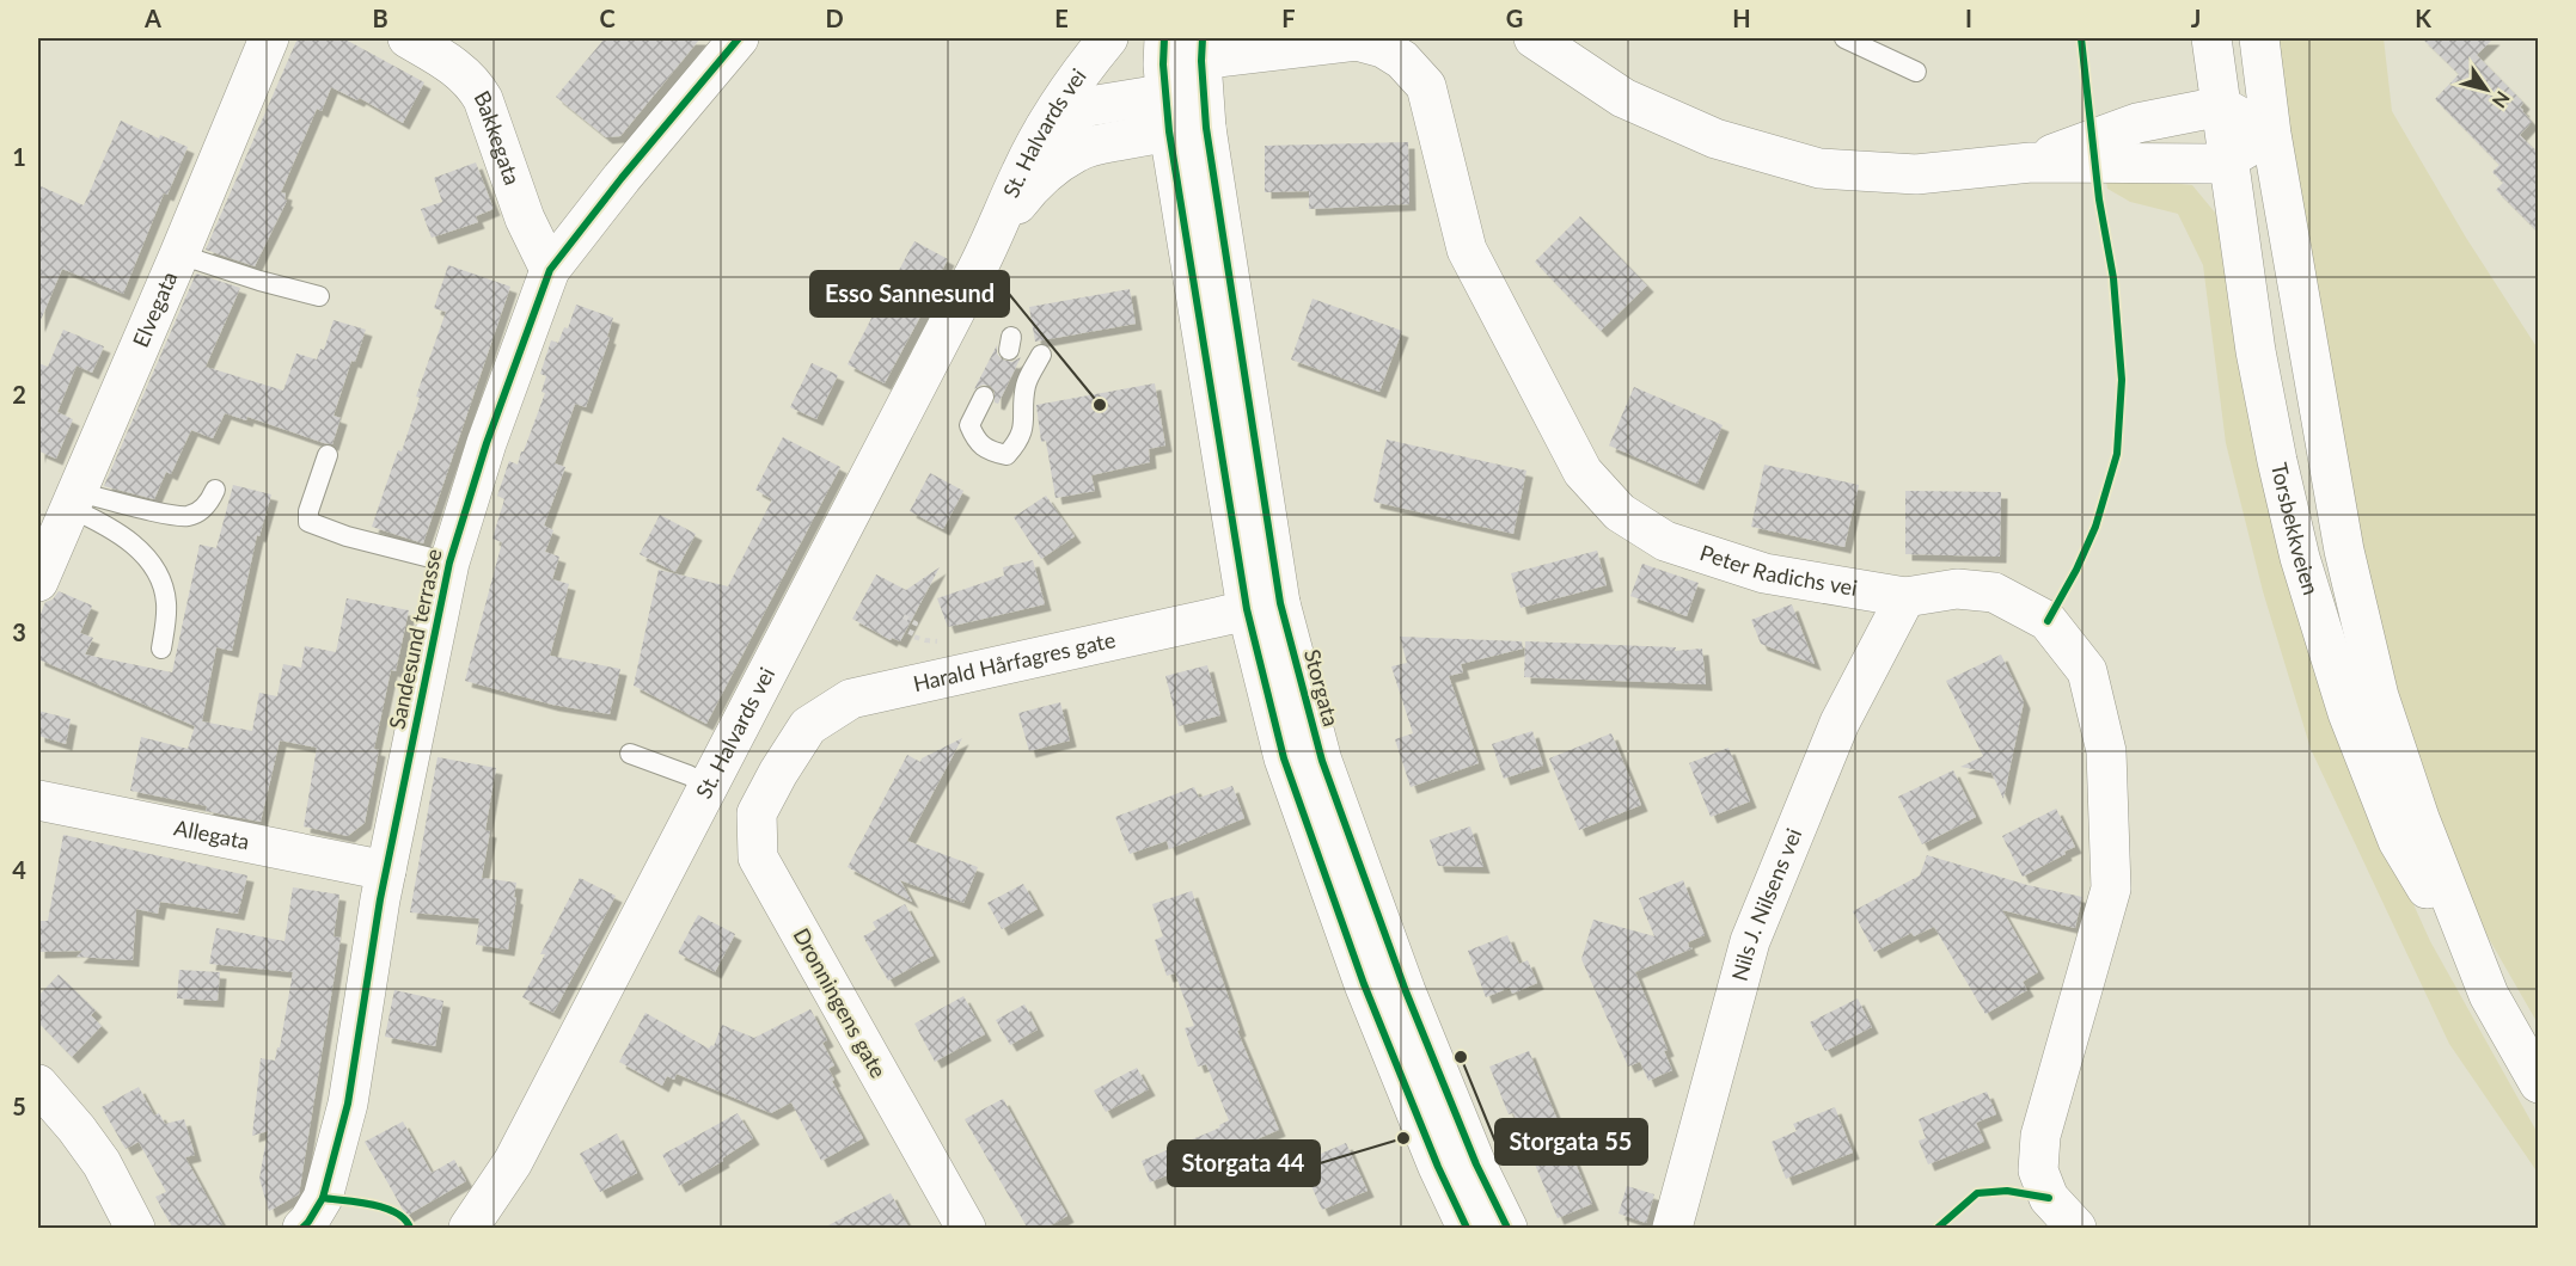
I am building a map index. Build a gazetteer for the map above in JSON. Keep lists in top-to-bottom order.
{
  "streets": {
    "street": [
      "St. Halvards vei",
      "Bakkegata",
      "Elvegata",
      "Torsbekkveien",
      "Peter Radichs vei",
      "Sandesund terrasse",
      "Harald Hårfagres gate",
      "Storgata",
      "Allegata",
      "Nils J. Nilsens vei",
      "Dronningens gate"
    ]
  },
  "crossings": [
    ["St. Halvards vei", "Peter Radichs vei"],
    ["St. Halvards vei", "Storgata"],
    ["Bakkegata", "Sandesund terrasse"],
    ["Peter Radichs vei", "Storgata"],
    ["Peter Radichs vei", "Nils J. Nilsens vei"],
    ["Sandesund terrasse", "Allegata"],
    ["Harald Hårfagres gate", "Storgata"],
    ["Harald Hårfagres gate", "Dronningens gate"]
  ],
  "places": ["Esso Sannesund", "Storgata 55", "Storgata 44"],
  "north": "bottom right",
  "grid": {
    "columns": [
      "A",
      "B",
      "C",
      "D",
      "E",
      "F",
      "G",
      "H",
      "I",
      "J",
      "K"
    ],
    "rows": [
      "1",
      "2",
      "3",
      "4",
      "5"
    ]
  }
}
